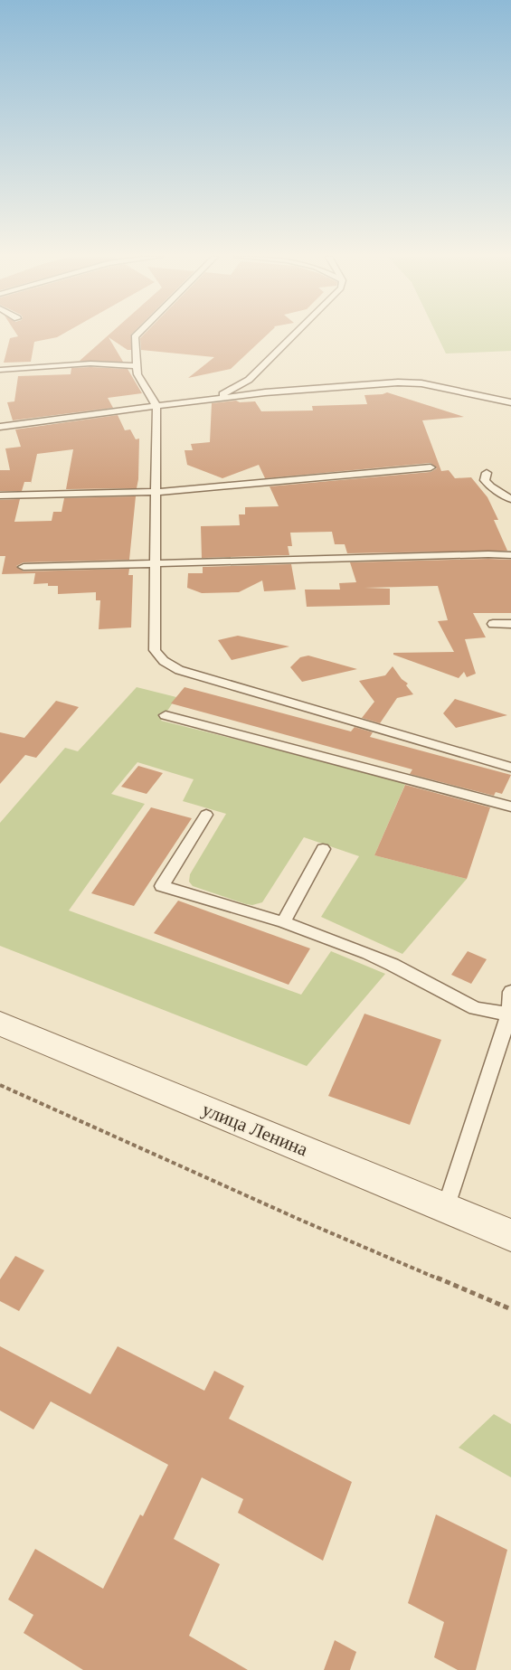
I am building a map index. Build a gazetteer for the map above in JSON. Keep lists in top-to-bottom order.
{
  "streets": {
    "street": ["улица Ленина"]
  }
}
